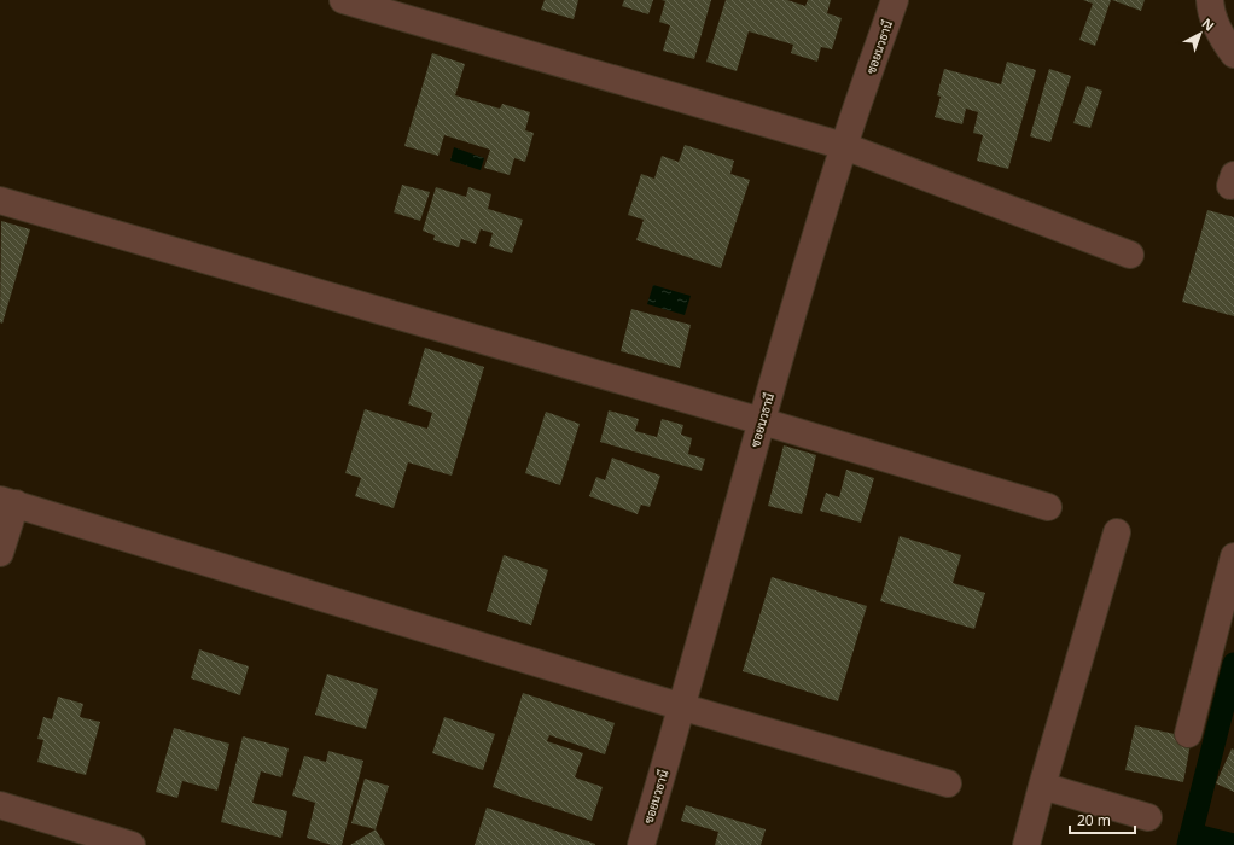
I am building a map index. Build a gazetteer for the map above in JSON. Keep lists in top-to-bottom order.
{
  "streets": {
    "street": ["ซอยนวธานี"]
  },
  "scale_bar": "20 m",
  "north": "top right"
}
